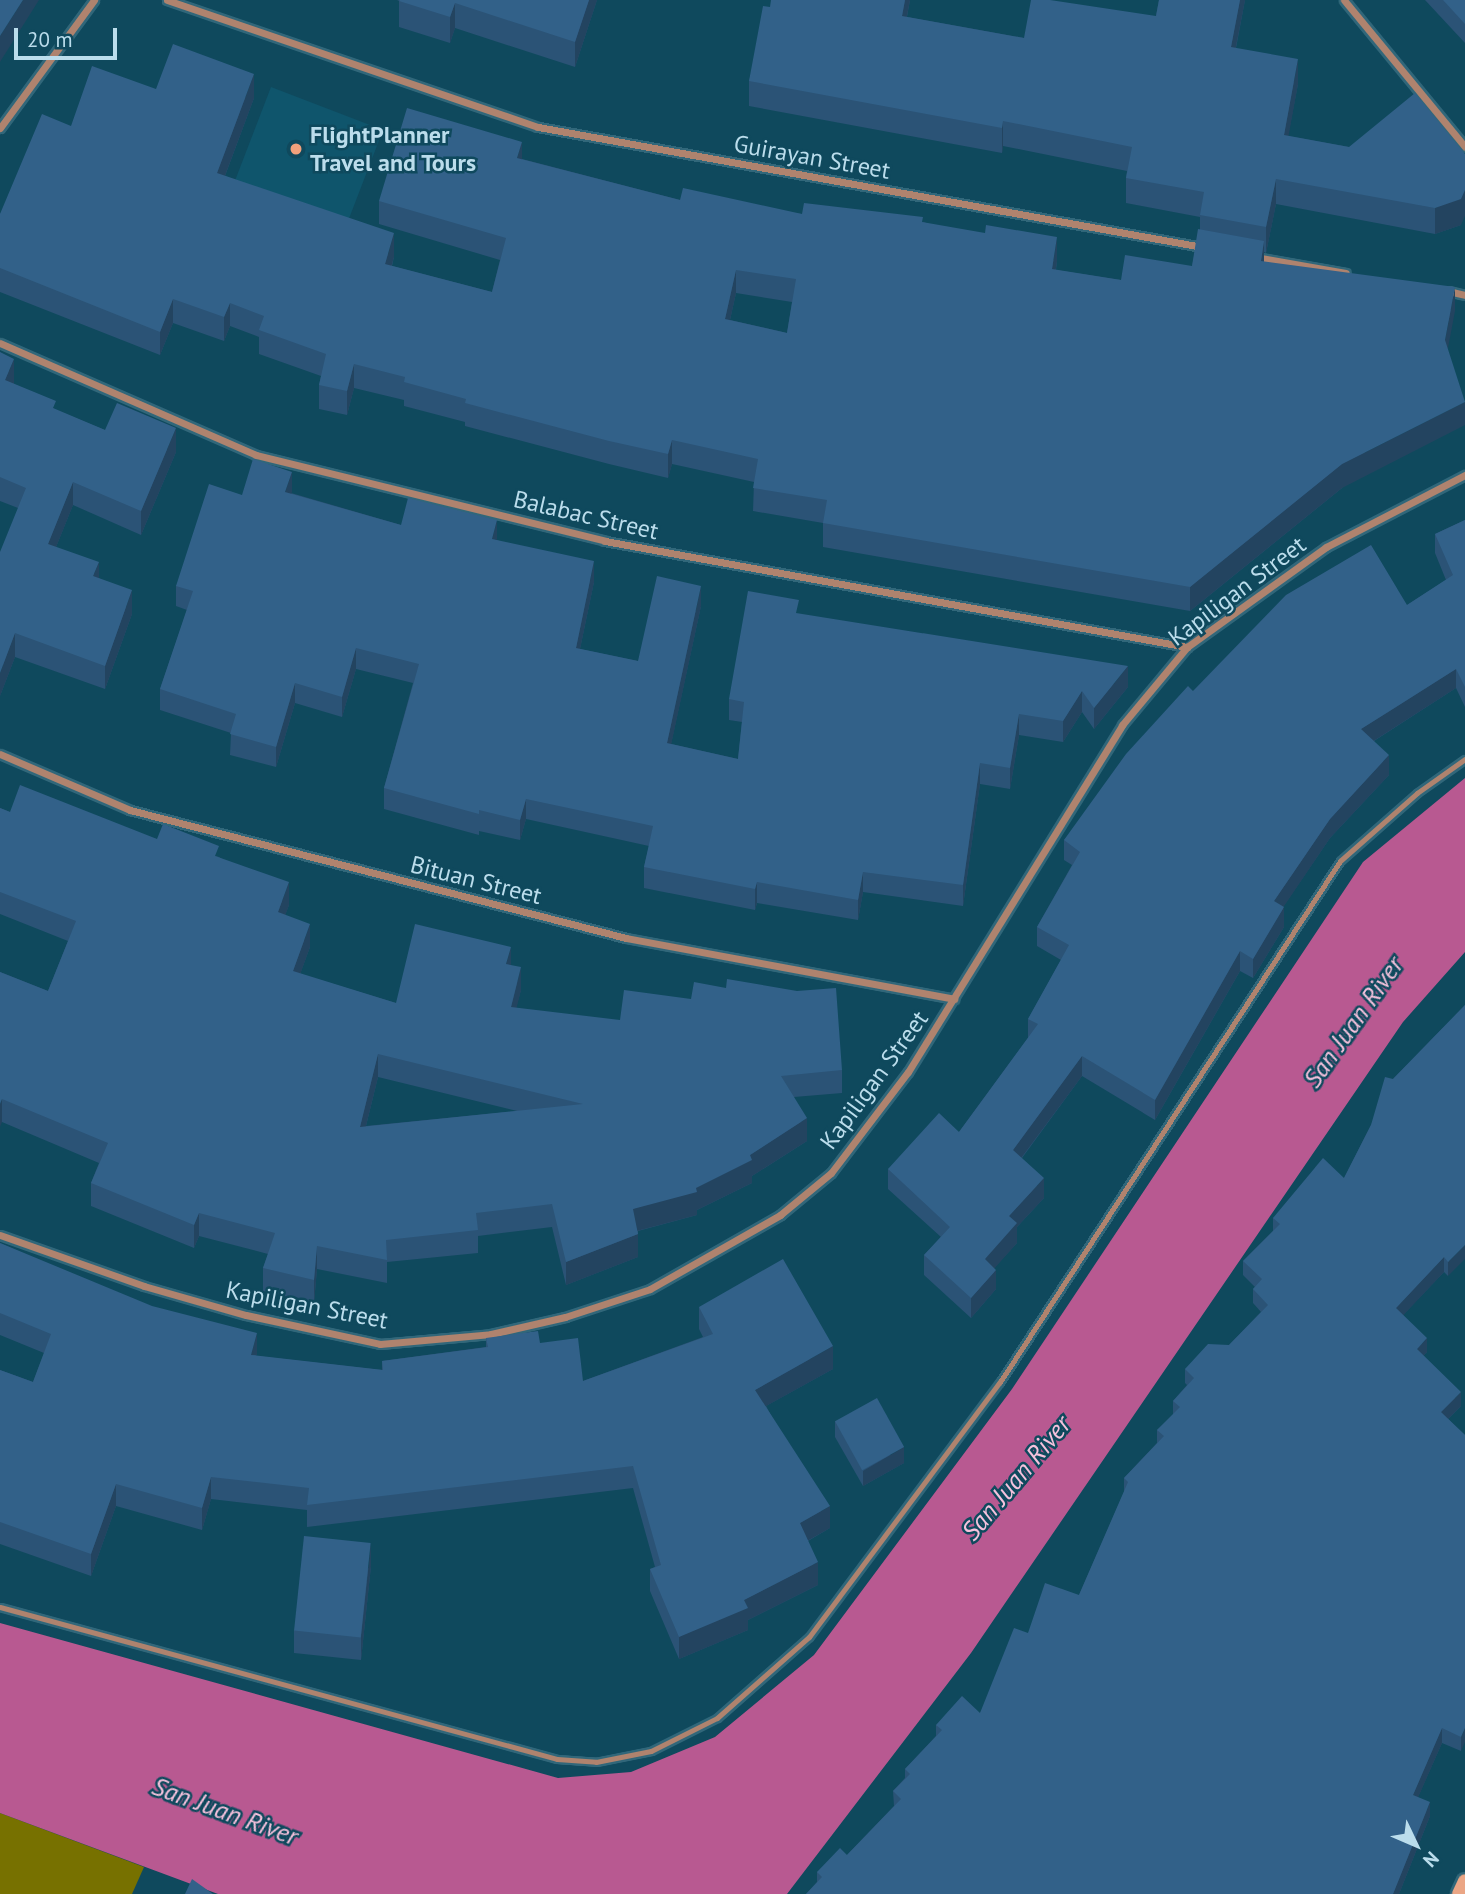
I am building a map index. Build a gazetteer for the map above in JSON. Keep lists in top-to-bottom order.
{
  "streets": {
    "street": [
      "Guirayan Street",
      "Balabac Street",
      "Kapiligan Street",
      "Bituan Street"
    ]
  },
  "crossings": [
    ["Balabac Street", "Kapiligan Street"],
    ["Kapiligan Street", "Bituan Street"]
  ],
  "water": ["San Juan River"],
  "places": ["FlightPlanner Travel and Tours"],
  "scale_bar": "20 m",
  "north": "bottom right"
}
